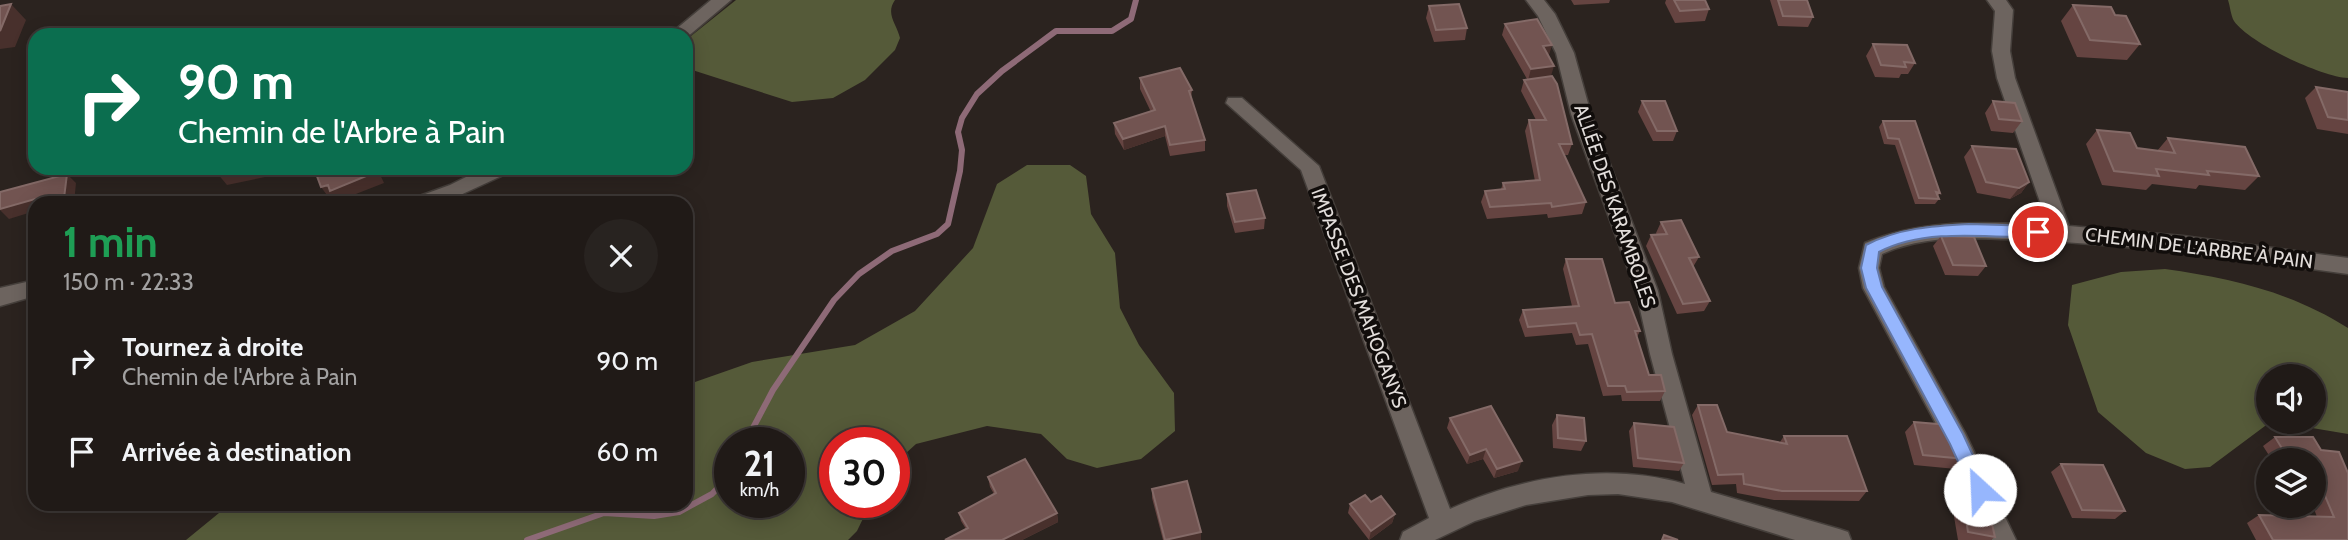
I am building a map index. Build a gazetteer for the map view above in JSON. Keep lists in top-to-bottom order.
{
  "streets": {
    "street": ["ALLÉE DES KARAMBOLES", "CHEMIN DE L'ARBRE À PAIN", "IMPASSE DES MAHOGANYS"]
  },
  "page": {
    "turn": ["90 m", "Chemin de l'Arbre à Pain"],
    "heading": ["1 min", "150 m · 22:33"],
    "list": [
      {
        "name": "Tournez à droite",
        "note": "Chemin de l'Arbre à Pain",
        "value": "90 m"
      },
      {
        "name": "Arrivée à destination",
        "value": "60 m"
      }
    ],
    "speed": "21 km/h",
    "limit": "30"
  }
}
